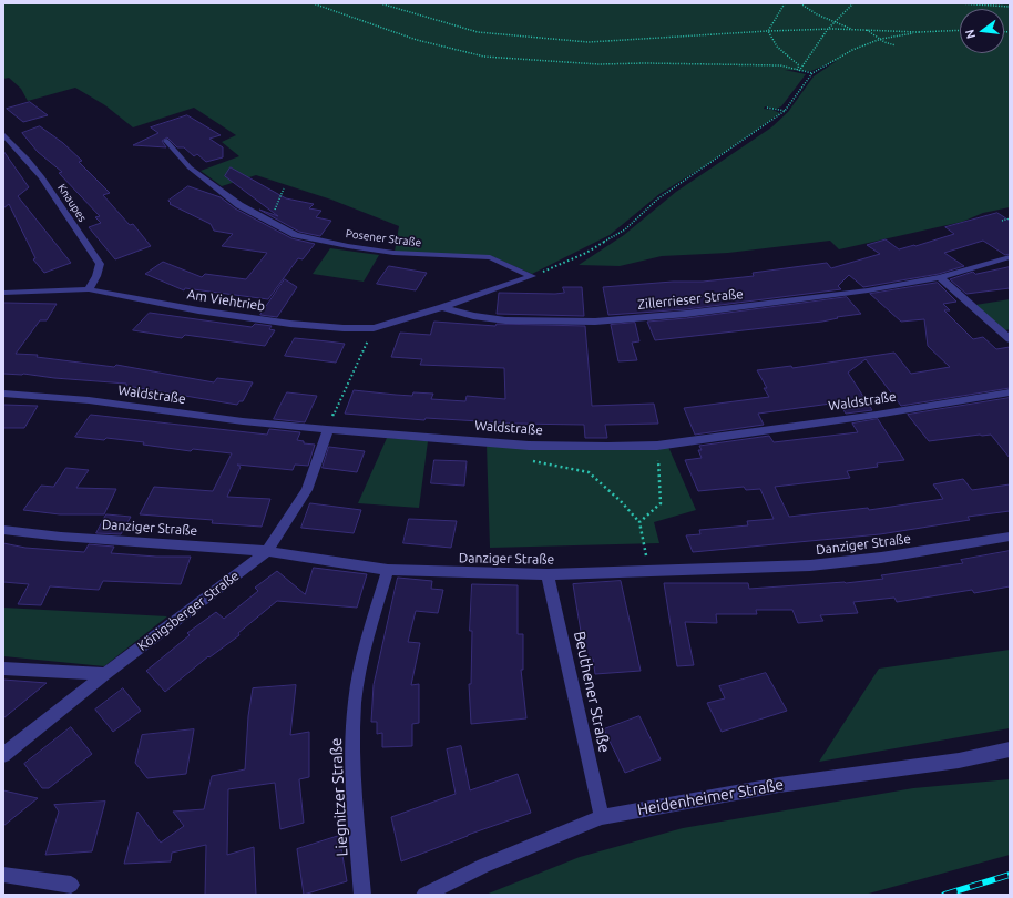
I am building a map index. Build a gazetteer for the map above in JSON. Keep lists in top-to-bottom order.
{
  "streets": {
    "street": [
      "Knaupes",
      "Posener Straße",
      "Zillerrieser Straße",
      "Am Viehtrieb",
      "Waldstraße",
      "Danziger Straße",
      "Königsberger Straße",
      "Beuthener Straße",
      "Liegnitzer Straße",
      "Heidenheimer Straße"
    ]
  },
  "crossings": [
    ["Knaupes", "Am Viehtrieb"],
    ["Zillerrieser Straße", "Am Viehtrieb"],
    ["Waldstraße", "Königsberger Straße"],
    ["Danziger Straße", "Königsberger Straße"],
    ["Danziger Straße", "Beuthener Straße"],
    ["Danziger Straße", "Liegnitzer Straße"],
    ["Beuthener Straße", "Heidenheimer Straße"]
  ],
  "north": "left"
}
